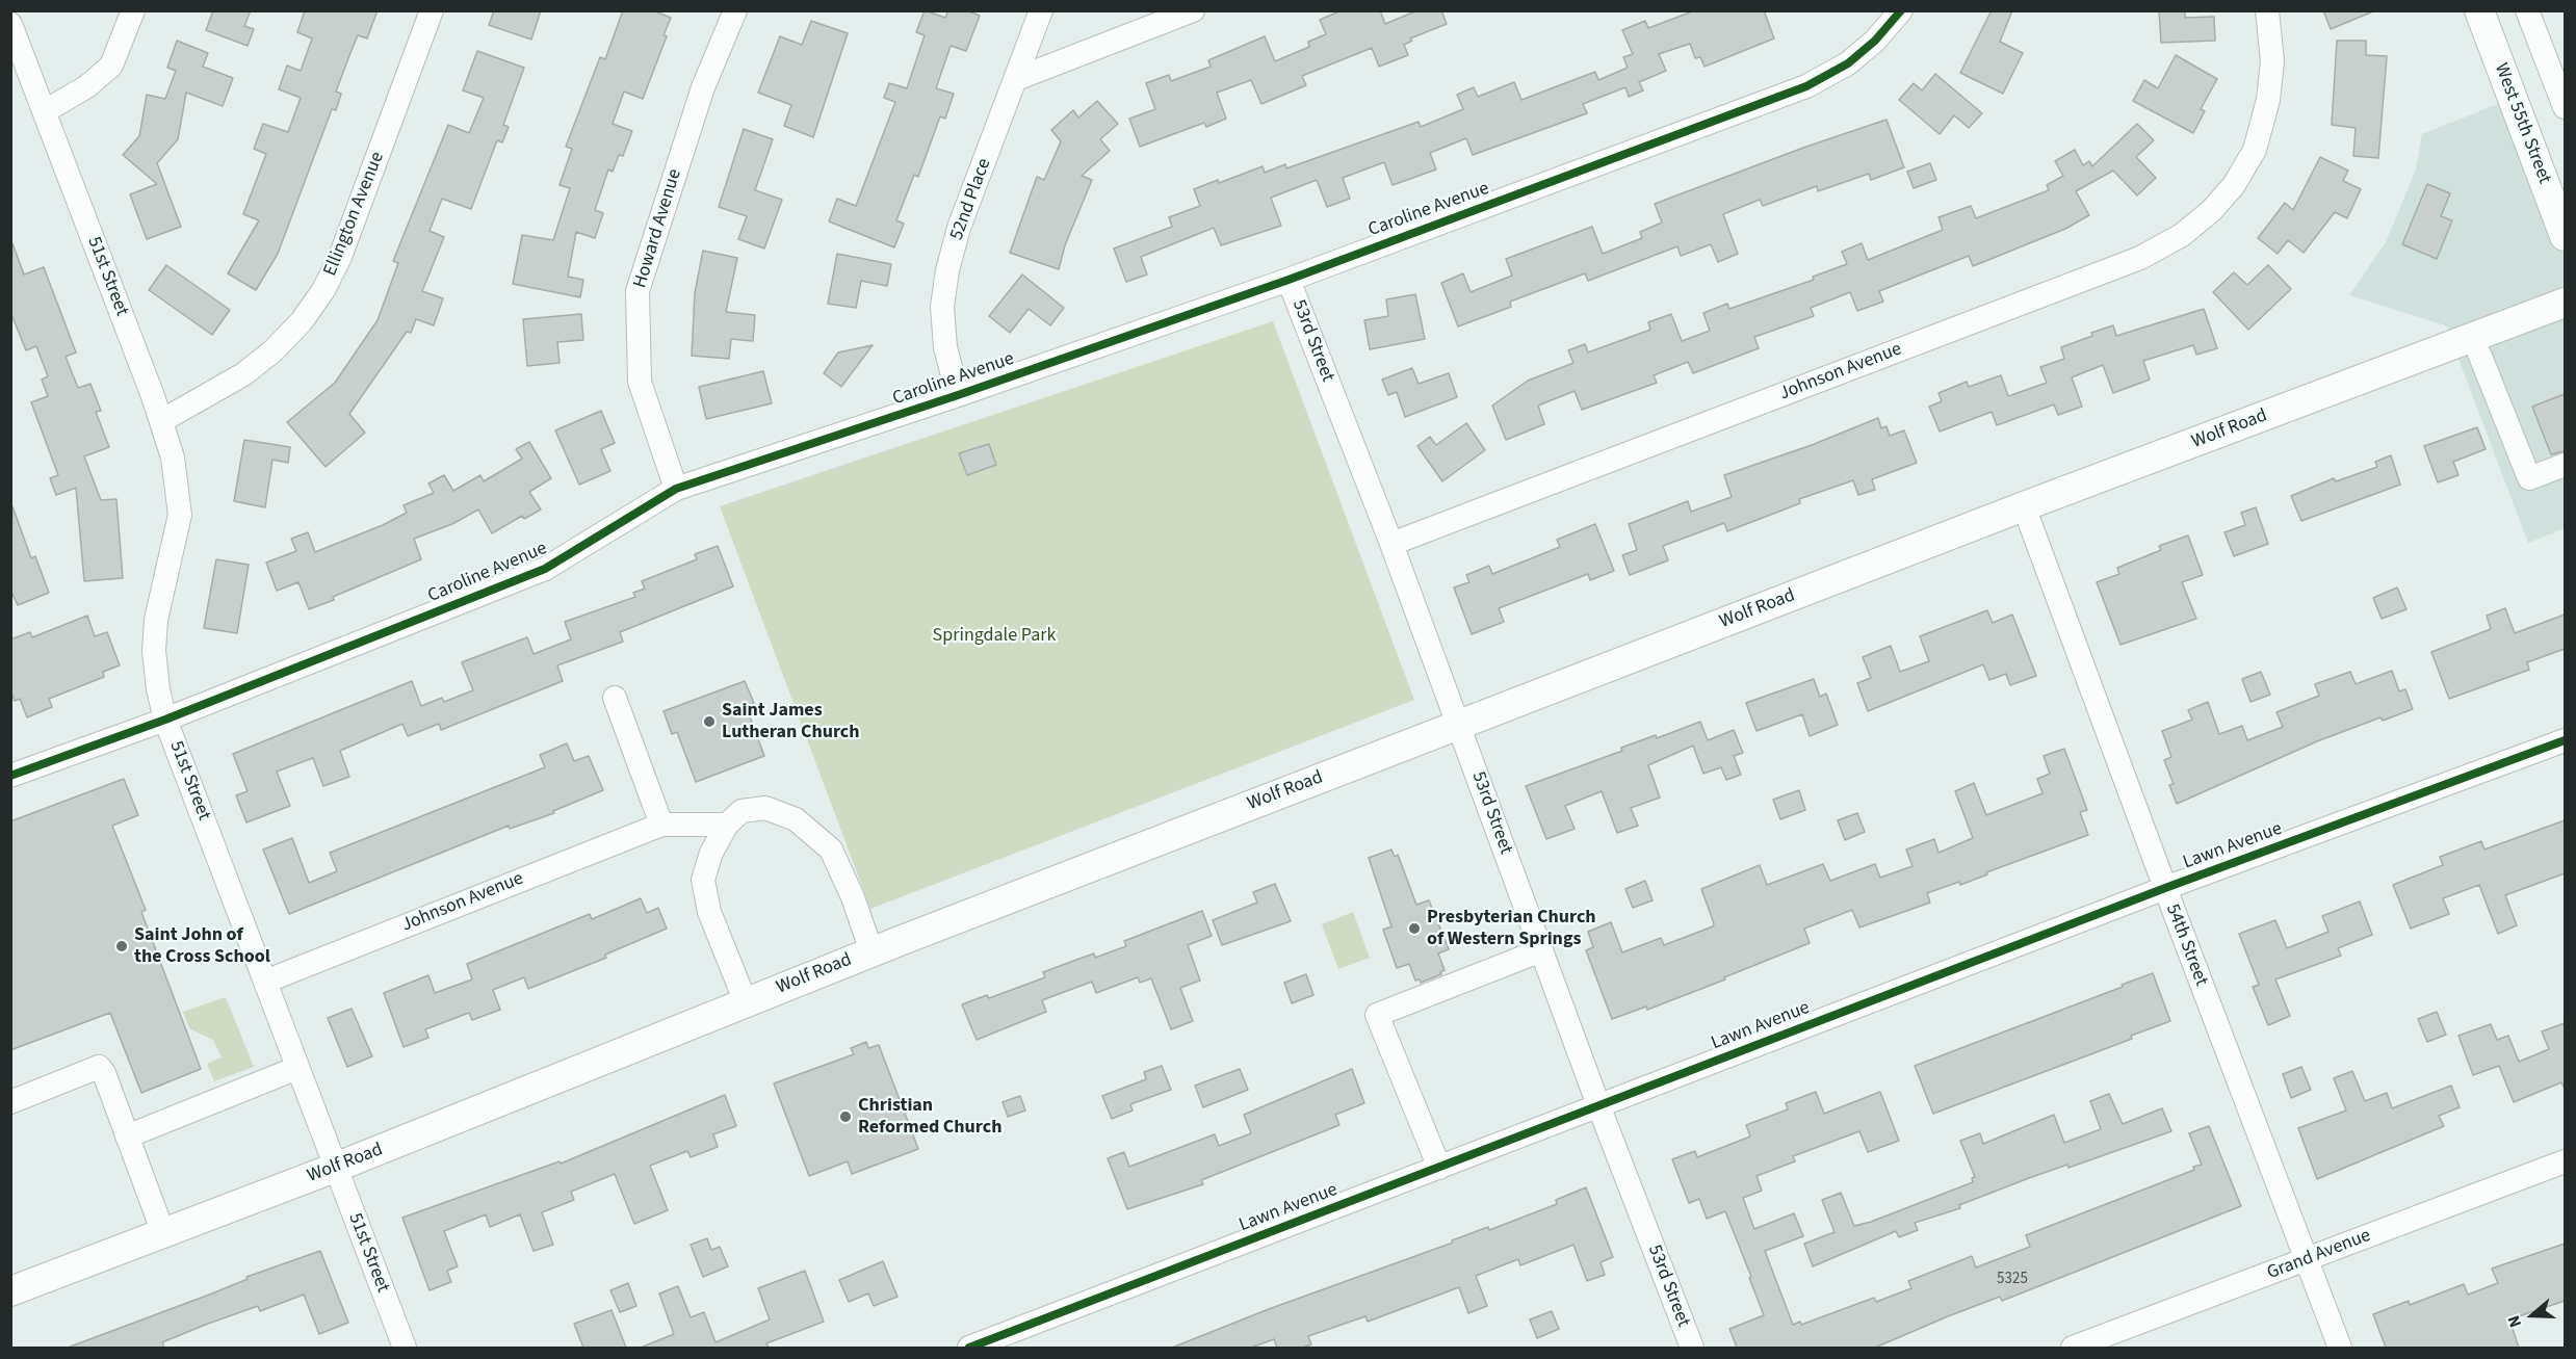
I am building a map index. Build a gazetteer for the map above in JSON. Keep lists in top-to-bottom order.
{
  "streets": {
    "main road": ["West 55th Street", "Wolf Road"],
    "street": [
      "52nd Place",
      "Caroline Avenue",
      "Ellington Avenue",
      "Howard Avenue",
      "51st Street",
      "53rd Street",
      "Johnson Avenue",
      "Lawn Avenue",
      "54th Street",
      "Grand Avenue"
    ]
  },
  "crossings": [
    ["52nd Place", "Caroline Avenue"],
    ["Caroline Avenue", "Howard Avenue"],
    ["Caroline Avenue", "51st Street"],
    ["Caroline Avenue", "53rd Street"],
    ["Ellington Avenue", "51st Street"],
    ["51st Street", "Johnson Avenue"],
    ["51st Street", "Wolf Road"],
    ["53rd Street", "Johnson Avenue"],
    ["53rd Street", "Wolf Road"],
    ["53rd Street", "Lawn Avenue"],
    ["Wolf Road", "54th Street"],
    ["Lawn Avenue", "54th Street"],
    ["54th Street", "Grand Avenue"]
  ],
  "parks": ["Springdale Park"],
  "places": [
    "Saint James Lutheran Church",
    "Presbyterian Church of Western Springs",
    "Saint John of the Cross School",
    "Christian Reformed Church"
  ],
  "house_numbers": ["5325"],
  "north": "left"
}
